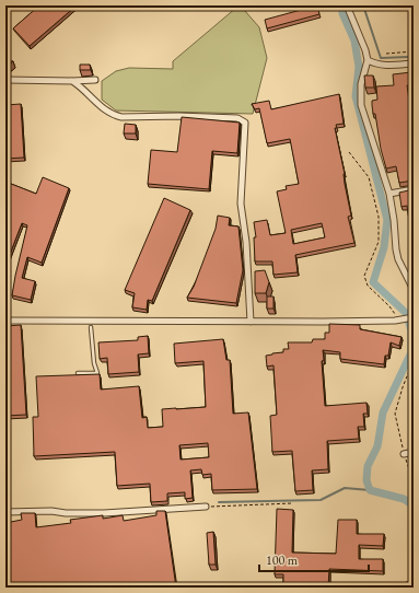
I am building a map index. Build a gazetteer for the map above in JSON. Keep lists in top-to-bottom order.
{
  "scale_bar": "100 m"
}
